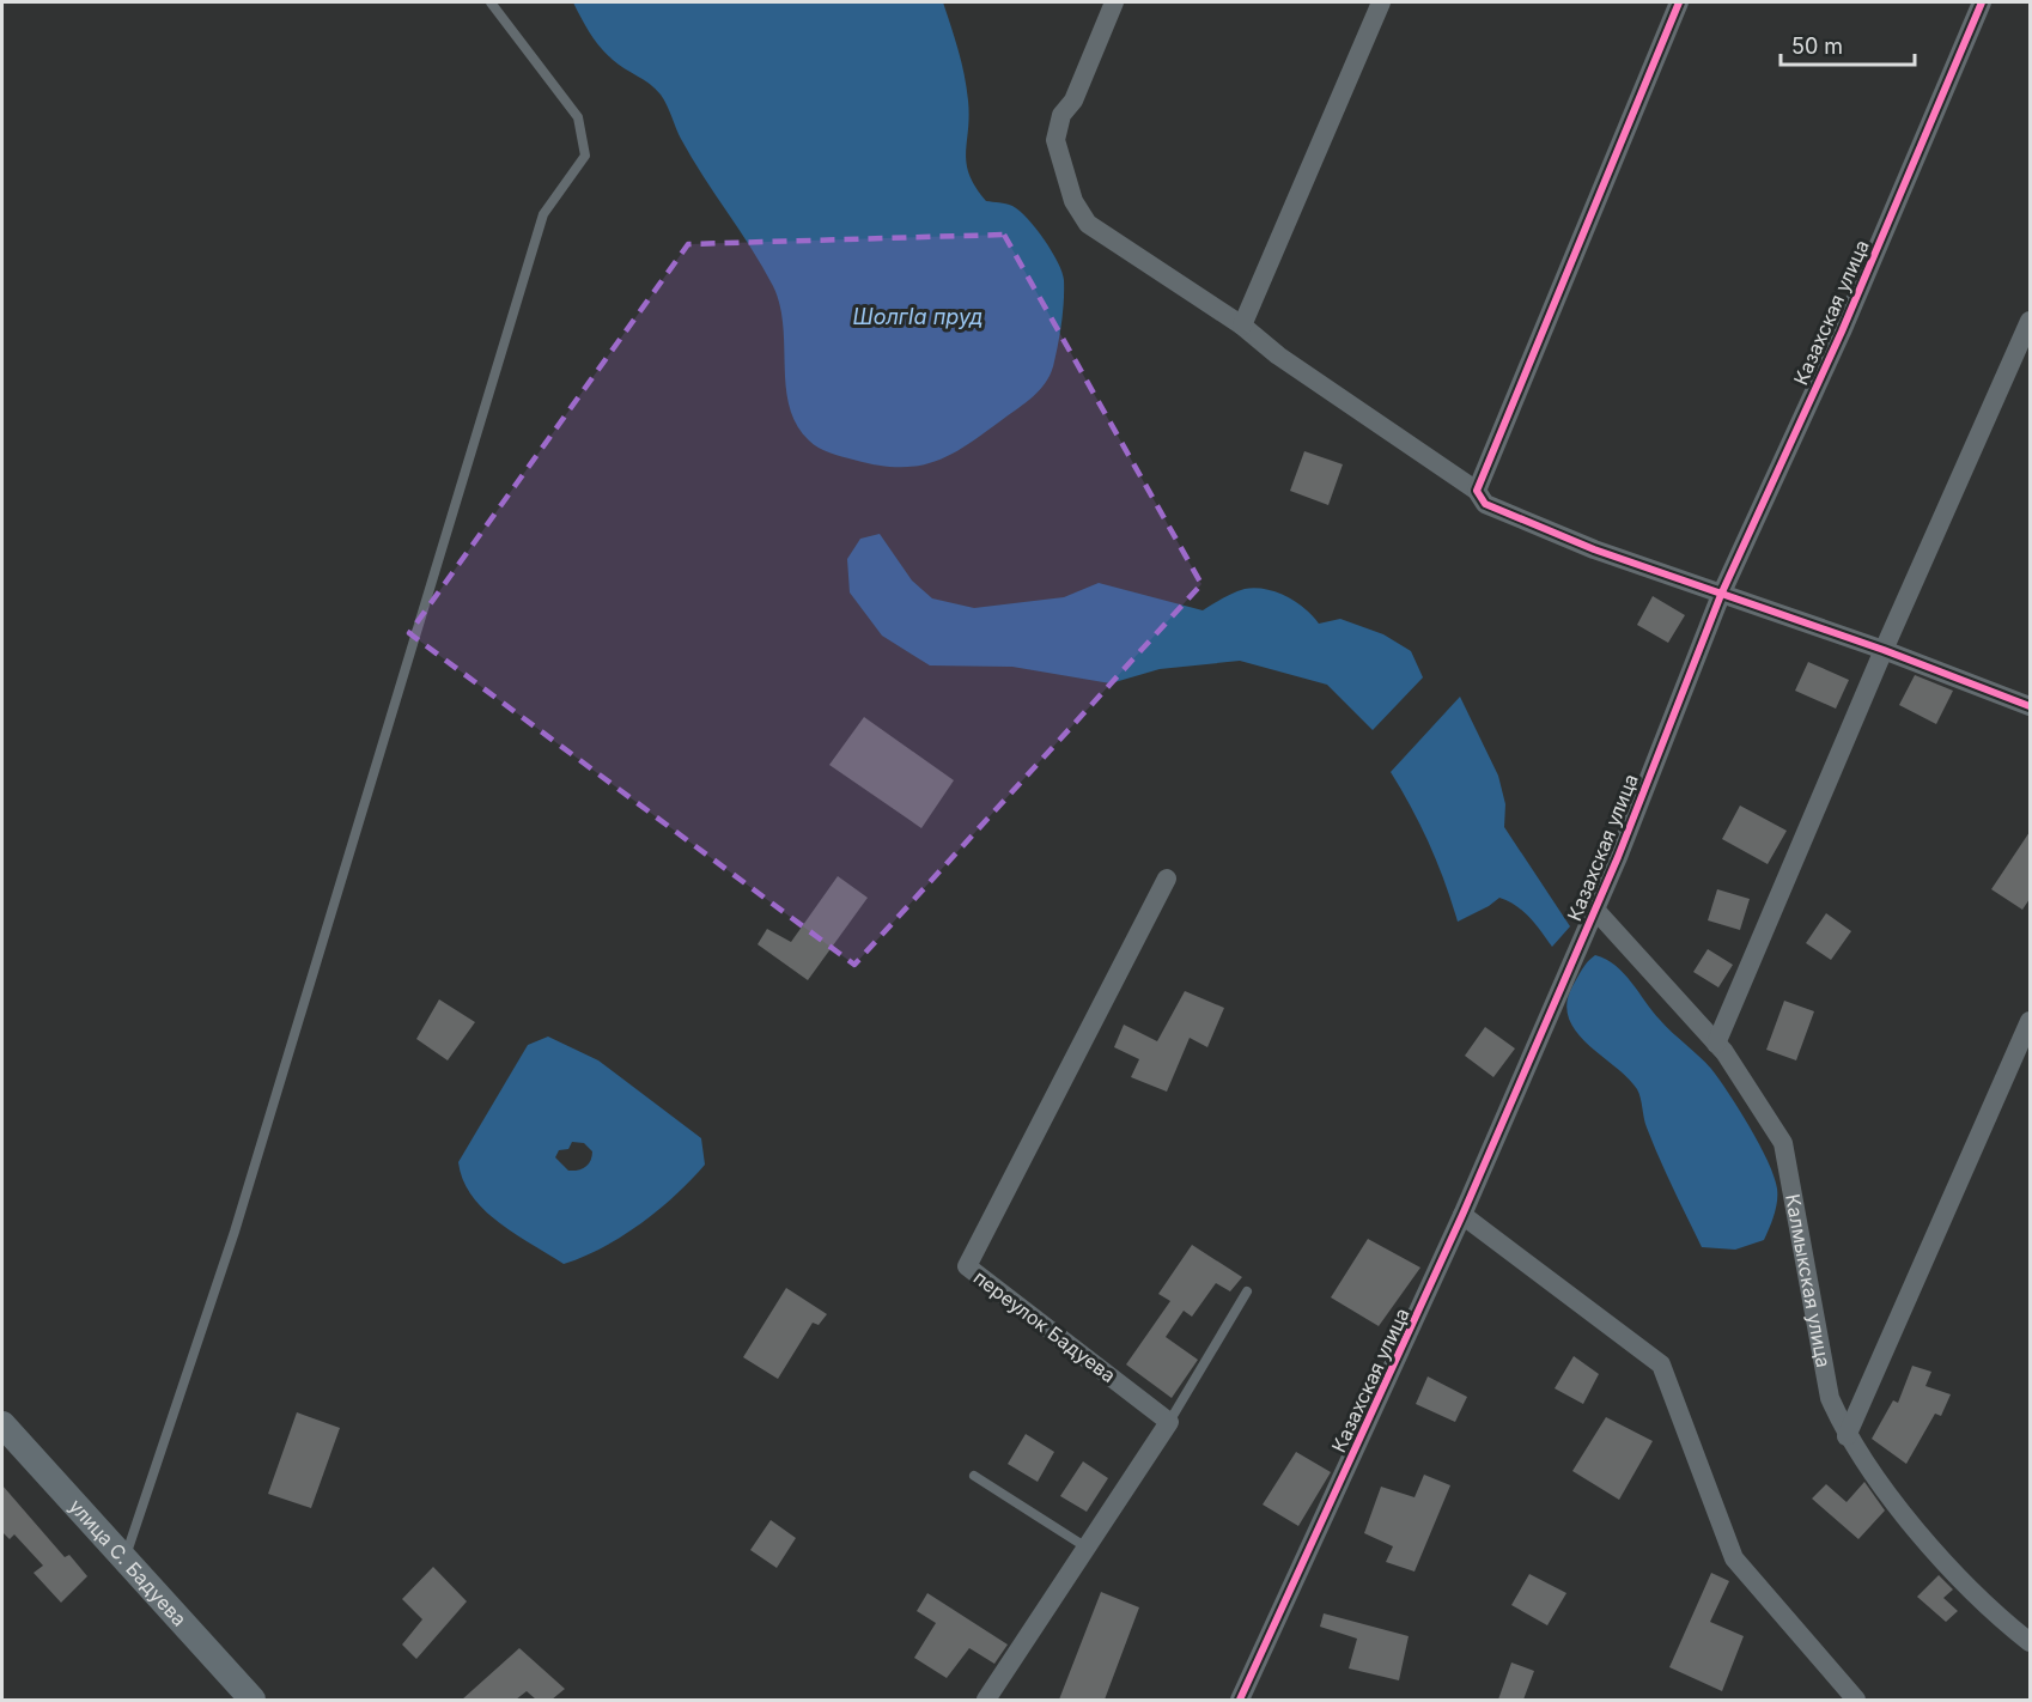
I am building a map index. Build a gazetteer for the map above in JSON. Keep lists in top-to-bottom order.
{
  "streets": {
    "main road": ["улица С. Бадуева"],
    "street": ["Казахская улица", "Калмыкская улица", "переулок Бадуева"]
  },
  "crossings": [
    ["Казахская улица", "Калмыкская улица"]
  ],
  "water": ["ШолгIа пруд"],
  "scale_bar": "50 m"
}
